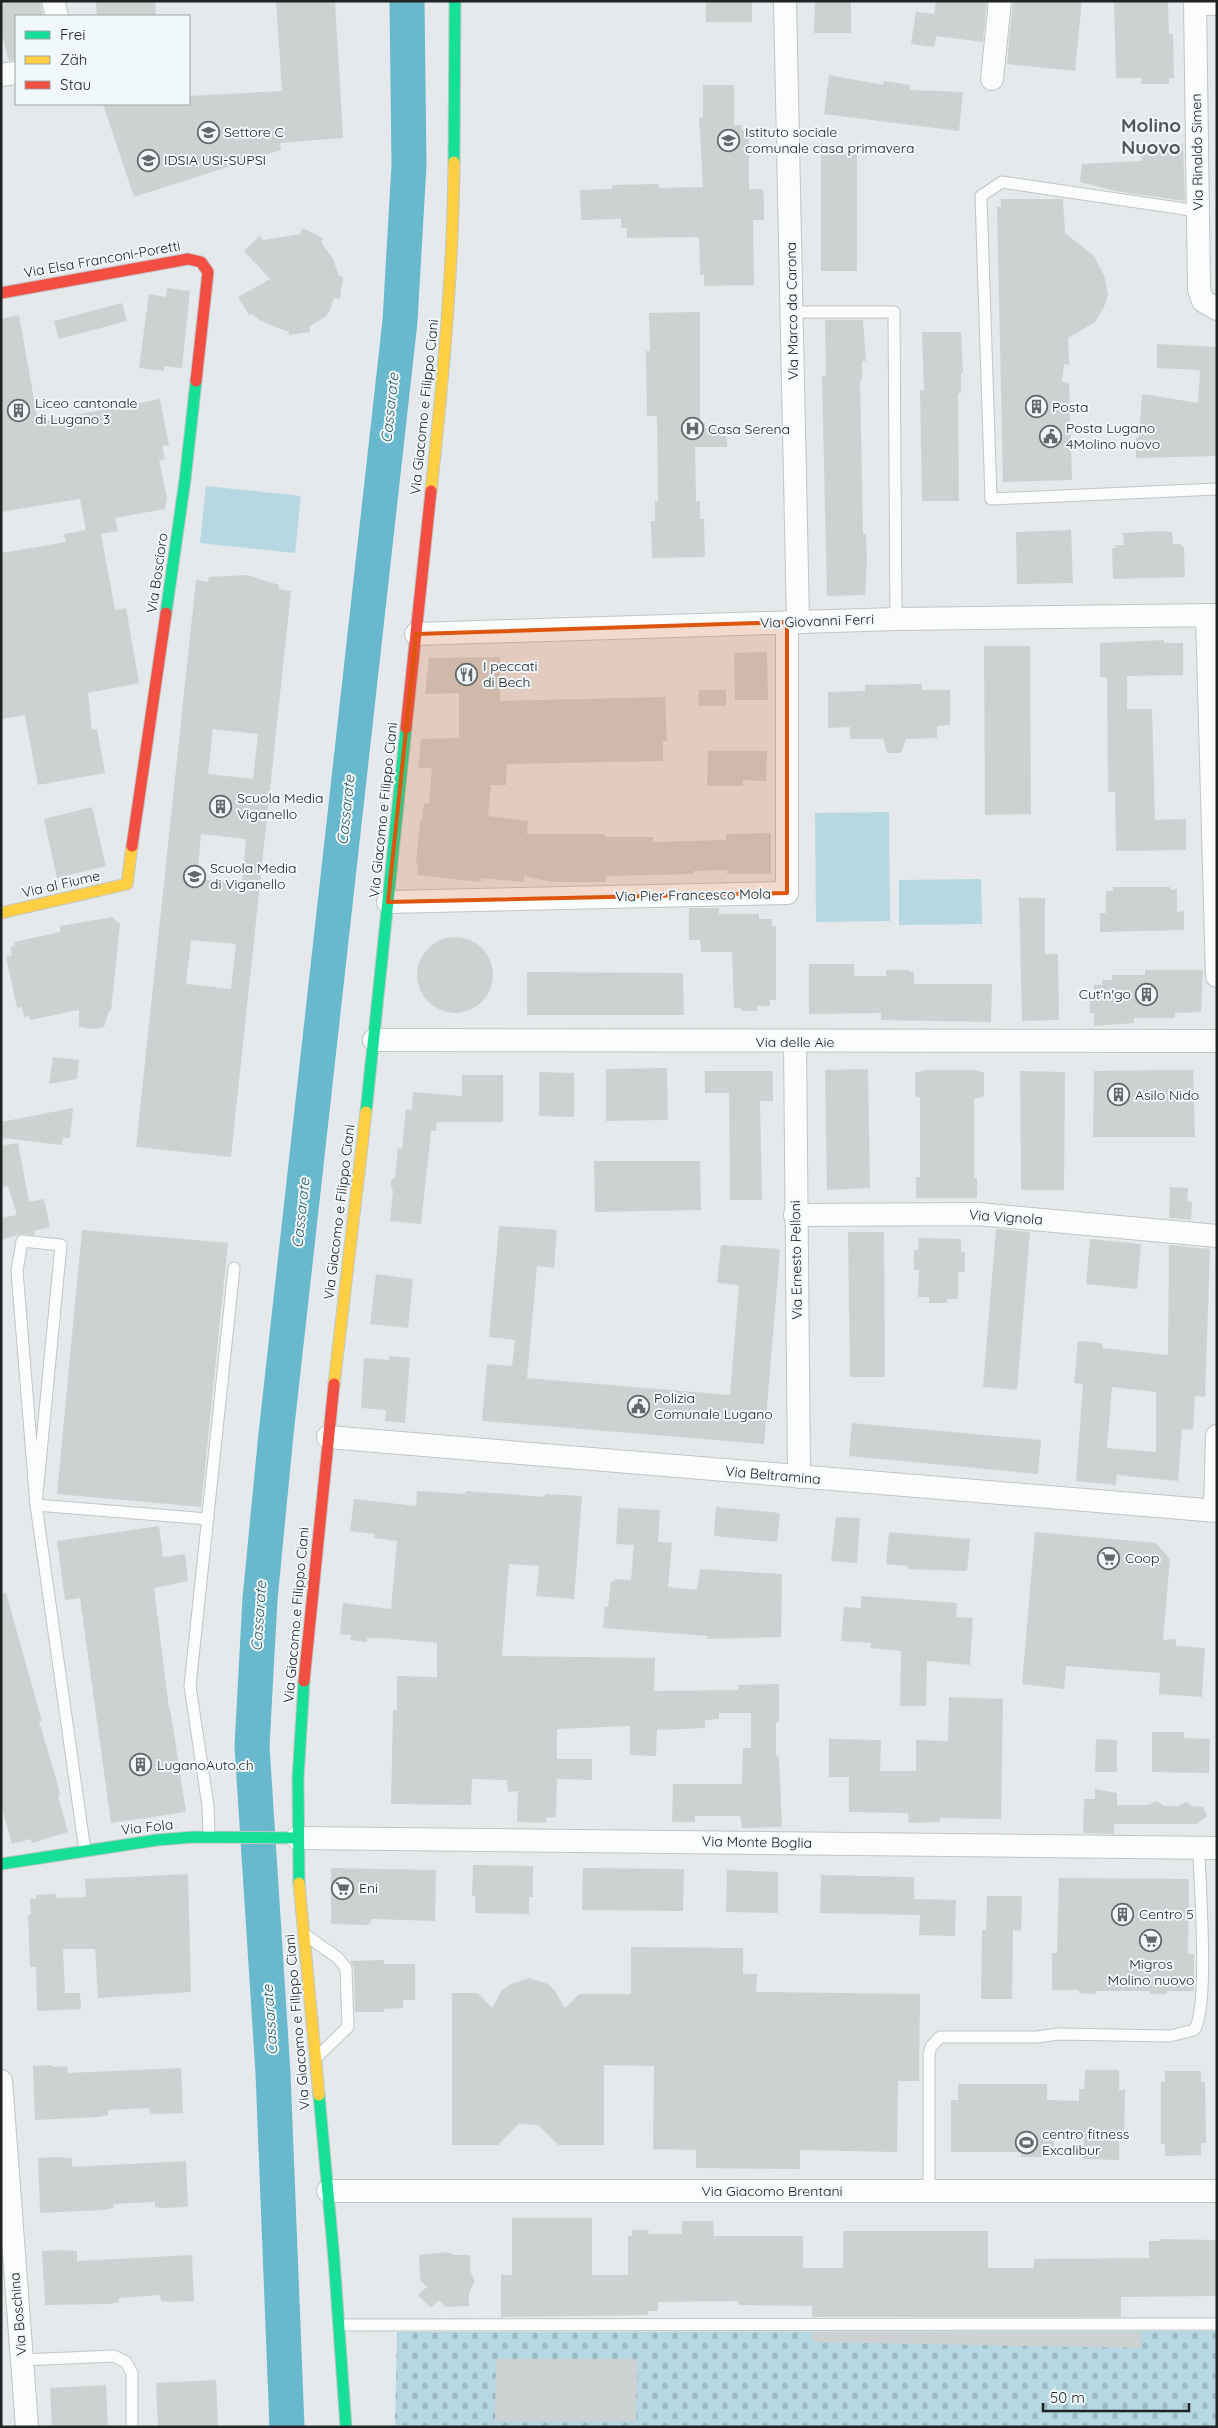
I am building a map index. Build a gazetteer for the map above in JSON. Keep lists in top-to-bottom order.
{
  "streets": {
    "main road": [
      "Via Elsa Franconi-Poretti",
      "Via Giacomo e Filippo Ciani",
      "Via Boscioro",
      "Via al Fiume",
      "Via Fola"
    ],
    "street": [
      "Via Rinaldo Simen",
      "Via Marco da Carona",
      "Via Giovanni Ferri",
      "Via Pier Francesco Mola",
      "Via delle Aie",
      "Via Vignola",
      "Via Ernesto Pelloni",
      "Via Beltramina",
      "Via Monte Boglia",
      "Via Giacomo Brentani",
      "Via Boschina"
    ]
  },
  "crossings": [
    ["Via Elsa Franconi-Poretti", "Via Boscioro"],
    ["Via Marco da Carona", "Via Giovanni Ferri"],
    ["Via Marco da Carona", "Via Pier Francesco Mola"],
    ["Via Giacomo e Filippo Ciani", "Via Giovanni Ferri"],
    ["Via Giacomo e Filippo Ciani", "Via Pier Francesco Mola"],
    ["Via Giacomo e Filippo Ciani", "Via delle Aie"],
    ["Via Giacomo e Filippo Ciani", "Via Beltramina"],
    ["Via Giacomo e Filippo Ciani", "Via Fola"],
    ["Via Giacomo e Filippo Ciani", "Via Monte Boglia"],
    ["Via Giacomo e Filippo Ciani", "Via Giacomo Brentani"],
    ["Via Boscioro", "Via al Fiume"],
    ["Via Giovanni Ferri", "Via Pier Francesco Mola"],
    ["Via delle Aie", "Via Ernesto Pelloni"],
    ["Via Vignola", "Via Ernesto Pelloni"],
    ["Via Ernesto Pelloni", "Via Beltramina"],
    ["Via Fola", "Via Monte Boglia"]
  ],
  "districts": ["Molino Nuovo"],
  "water": ["Cassarate"],
  "places": {
    "school or university": [
      "Settore C",
      "Istituto sociale comunale casa primavera",
      "IDSIA USI-SUPSI",
      "Scuola Media di Viganello"
    ],
    "building": [
      "Posta",
      "Liceo cantonale di Lugano 3",
      "Scuola Media Viganello",
      "Cut'n'go",
      "Asilo Nido",
      "LuganoAuto.ch",
      "Centro 5"
    ],
    "hospital": ["Casa Serena"],
    "public building": ["Posta Lugano 4Molino nuovo", "Polizia Comunale Lugano"],
    "restaurant": ["I peccati di Bech"],
    "supermarket": ["Coop", "Eni", "Migros Molino nuovo"],
    "sports": ["centro fitness Excalibur"]
  },
  "legend": ["Frei", "Zäh", "Stau"],
  "scale_bar": "50 m"
}
